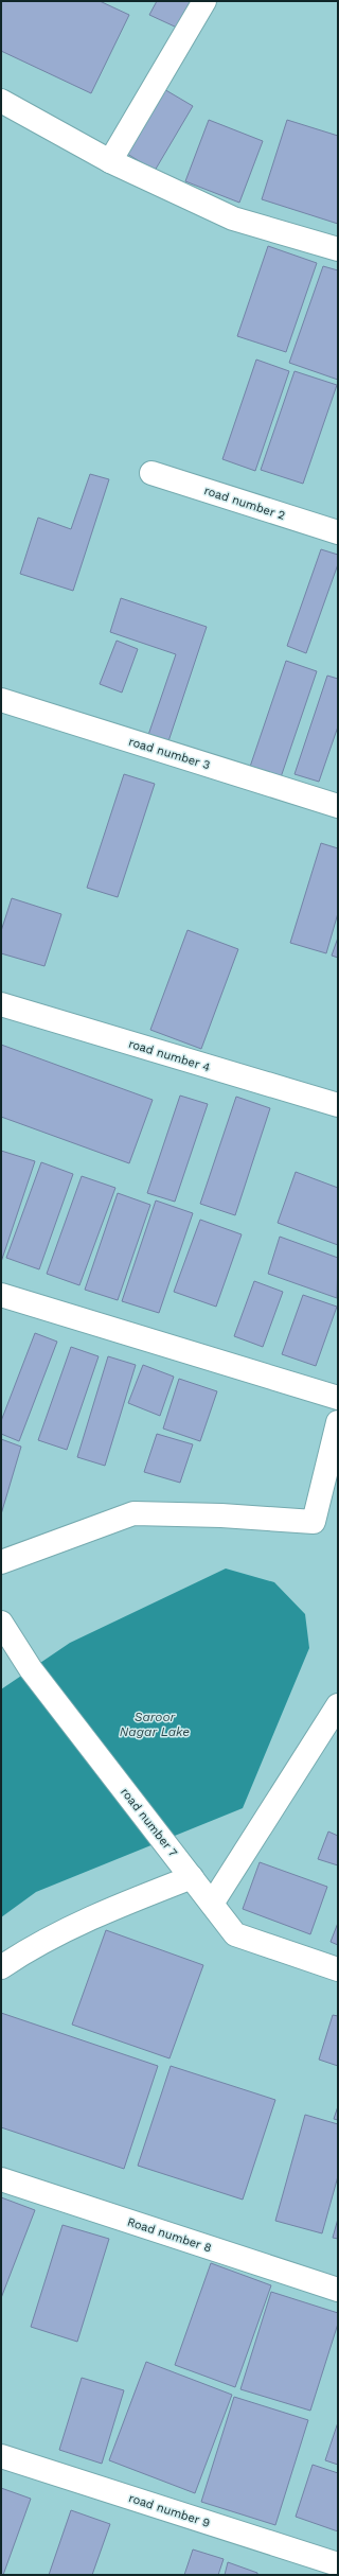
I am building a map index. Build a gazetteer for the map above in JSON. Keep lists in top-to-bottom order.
{
  "streets": {
    "street": [
      "road number 2",
      "road number 3",
      "road number 4",
      "road number 7",
      "Road number 8",
      "road number 9"
    ]
  },
  "water": ["Saroor Nagar Lake"]
}
